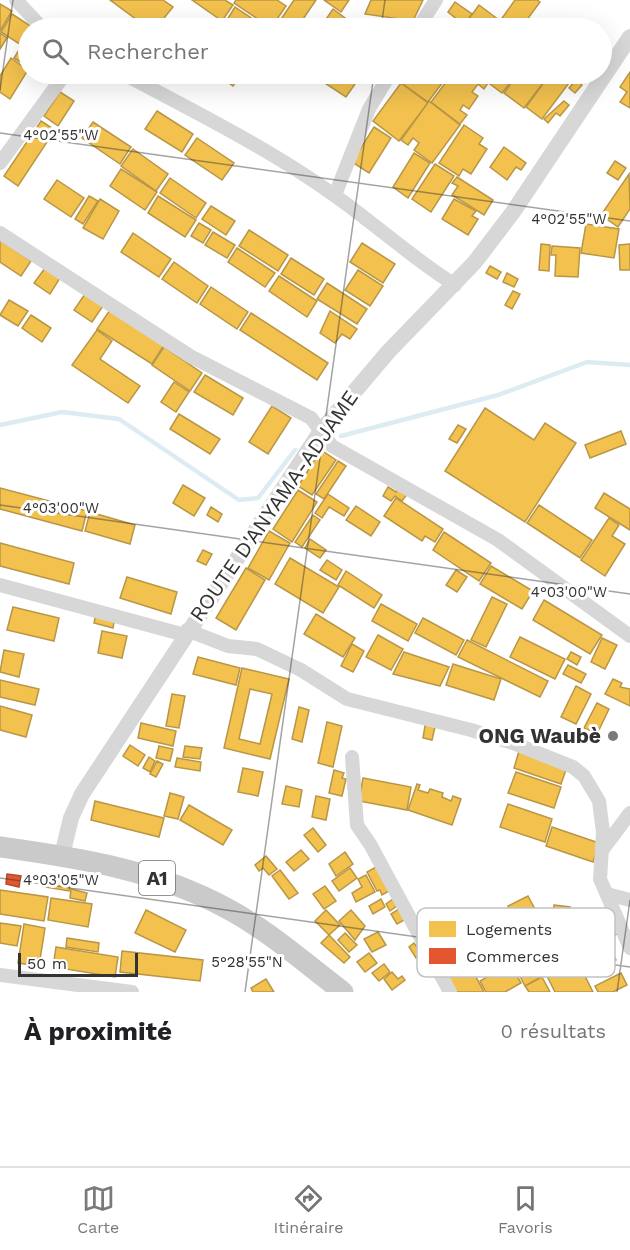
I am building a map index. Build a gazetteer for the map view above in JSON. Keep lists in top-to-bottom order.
{
  "streets": {
    "main road": ["A1"],
    "street": ["ROUTE D'ANYAMA-ADJAME"]
  },
  "crossings": [
    ["ROUTE D'ANYAMA-ADJAME", "A1"]
  ],
  "places": ["ONG Waubè"],
  "legend": ["Logements", "Commerces"],
  "scale_bar": "50 m",
  "page": {
    "search": "Rechercher",
    "scale": "50 m",
    "heading": ["À proximité", "0 résultats"],
    "nav": ["Carte", "Itinéraire", "Favoris"]
  },
  "coordinates": [
    "4°02'55\"W",
    "4°03'00\"W",
    "4°03'05\"W",
    "5°28'55\"N"
  ]
}
